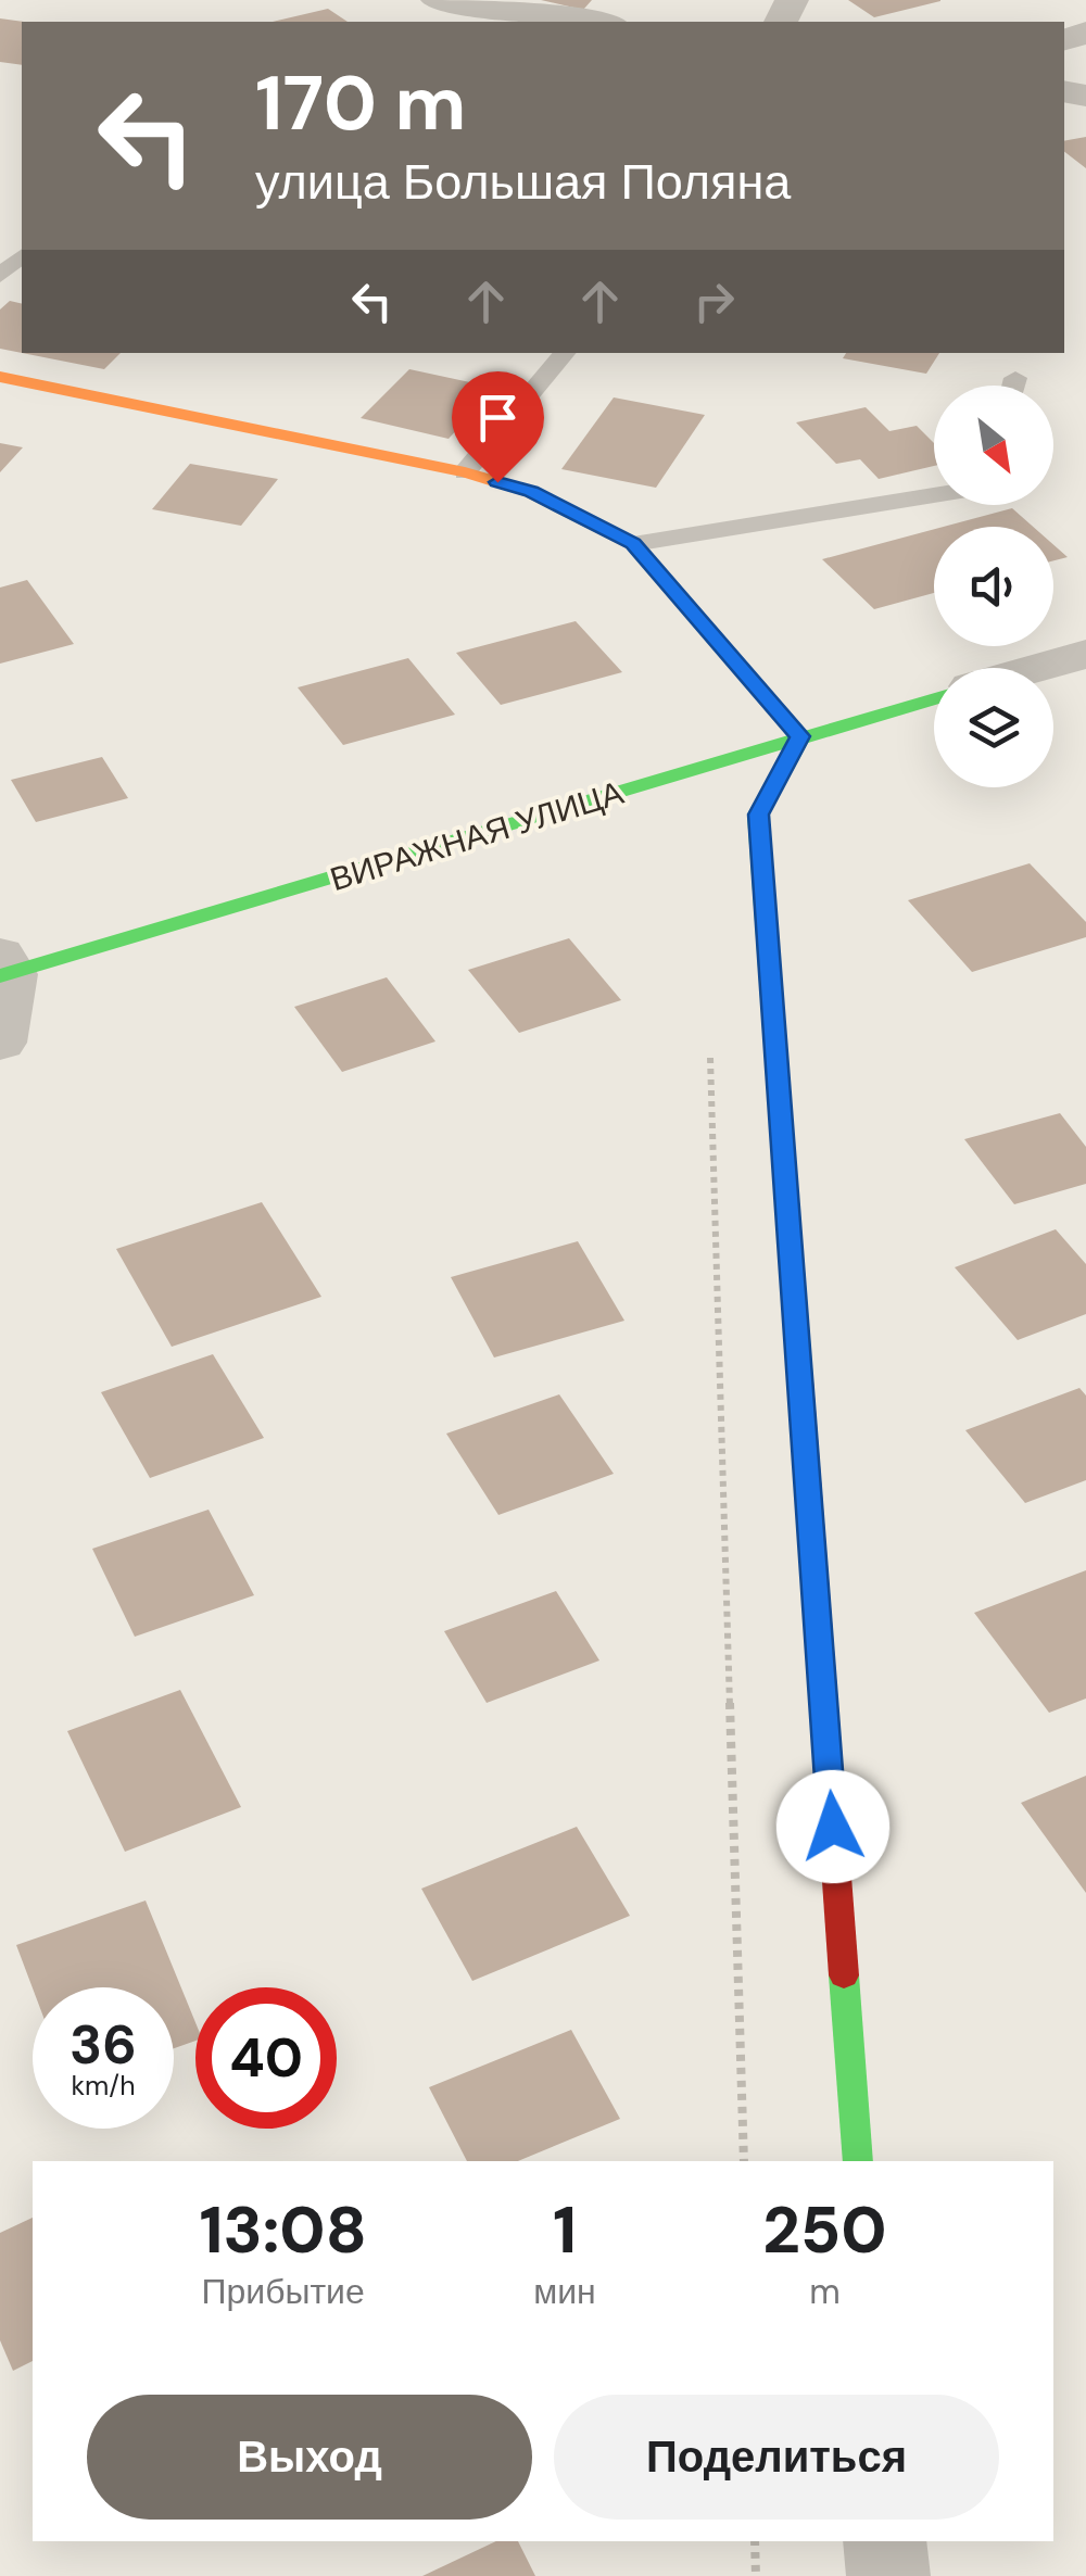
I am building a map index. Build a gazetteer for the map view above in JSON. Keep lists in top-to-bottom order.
{
  "streets": {
    "street": ["ВИРАЖНАЯ УЛИЦА"]
  },
  "north": "bottom right",
  "page": {
    "turn": ["170 m", "улица Большая Поляна"],
    "speed": "36 km/h",
    "limit": "40",
    "eta": [
      "13:08",
      "Прибытие",
      "1",
      "мин",
      "250",
      "m"
    ],
    "buttons": ["Выход", "Поделиться"]
  }
}
